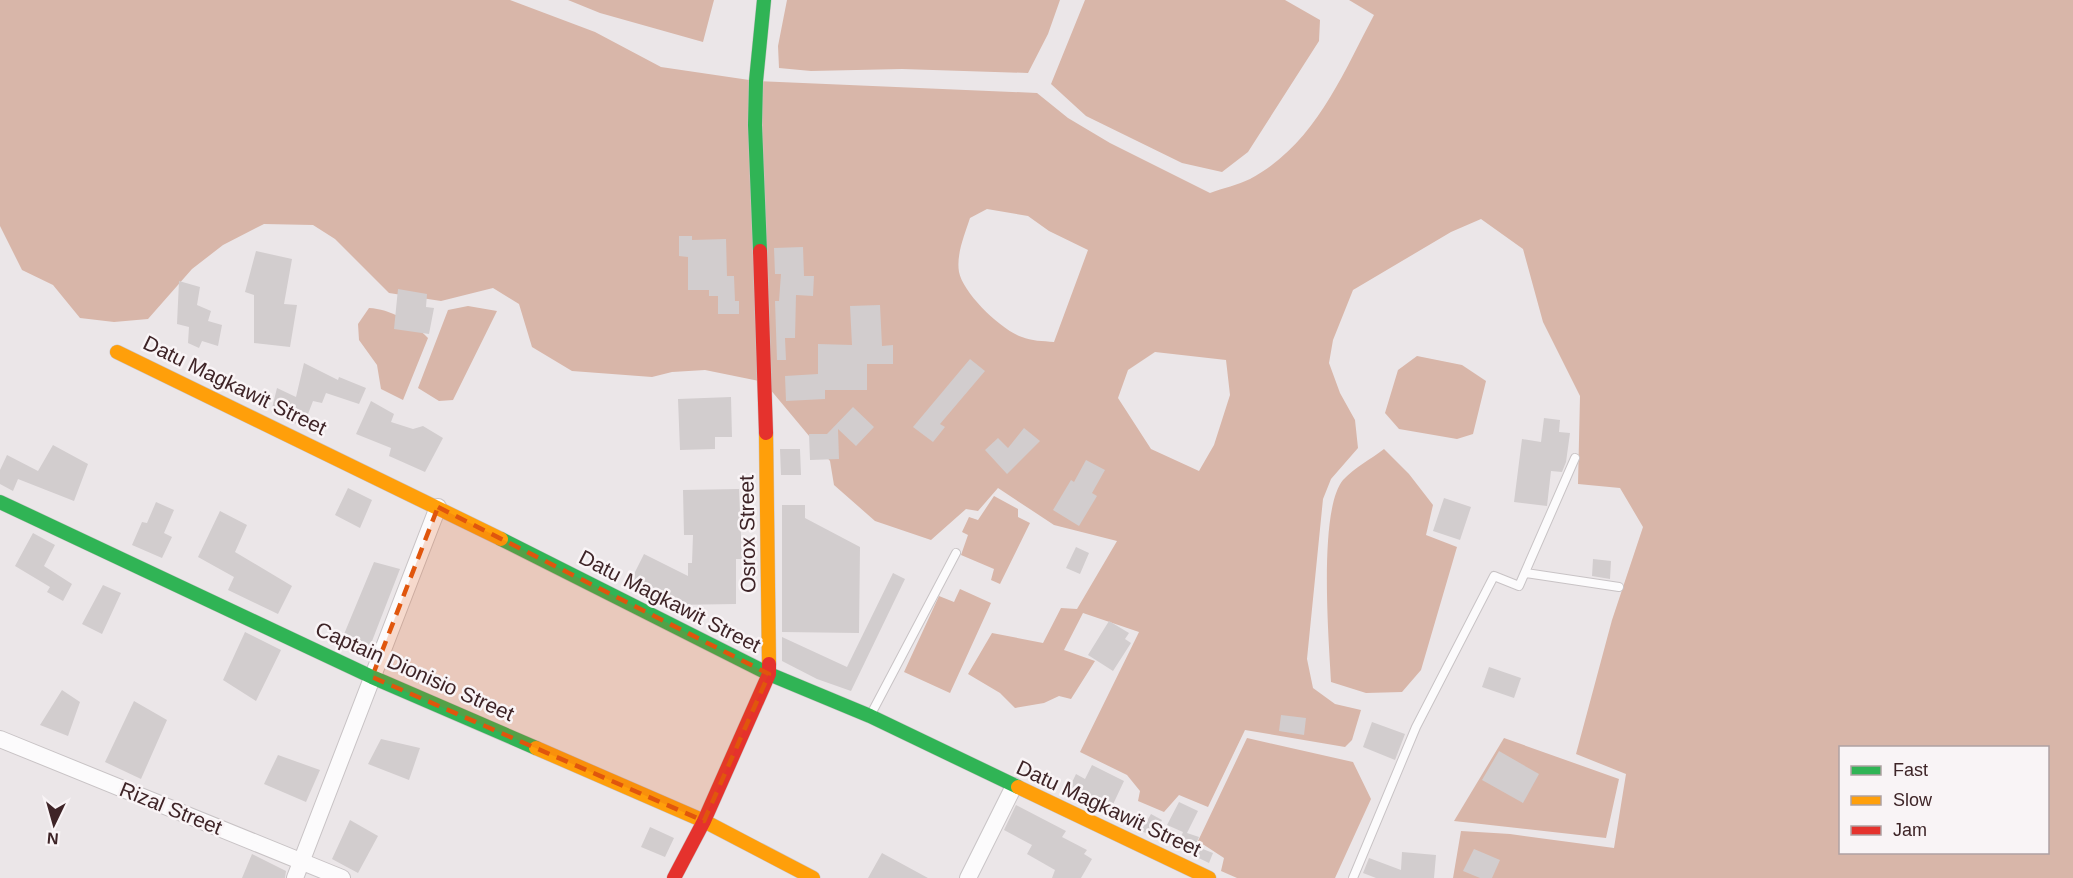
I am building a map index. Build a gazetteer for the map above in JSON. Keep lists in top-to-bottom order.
{
  "streets": {
    "street": [
      "Datu Magkawit Street",
      "Osrox Street",
      "Captain Dionisio Street",
      "Rizal Street"
    ]
  },
  "crossings": [
    ["Datu Magkawit Street", "Osrox Street"],
    ["Osrox Street", "Captain Dionisio Street"]
  ],
  "legend": ["Fast", "Slow", "Jam"],
  "north": "bottom"
}
